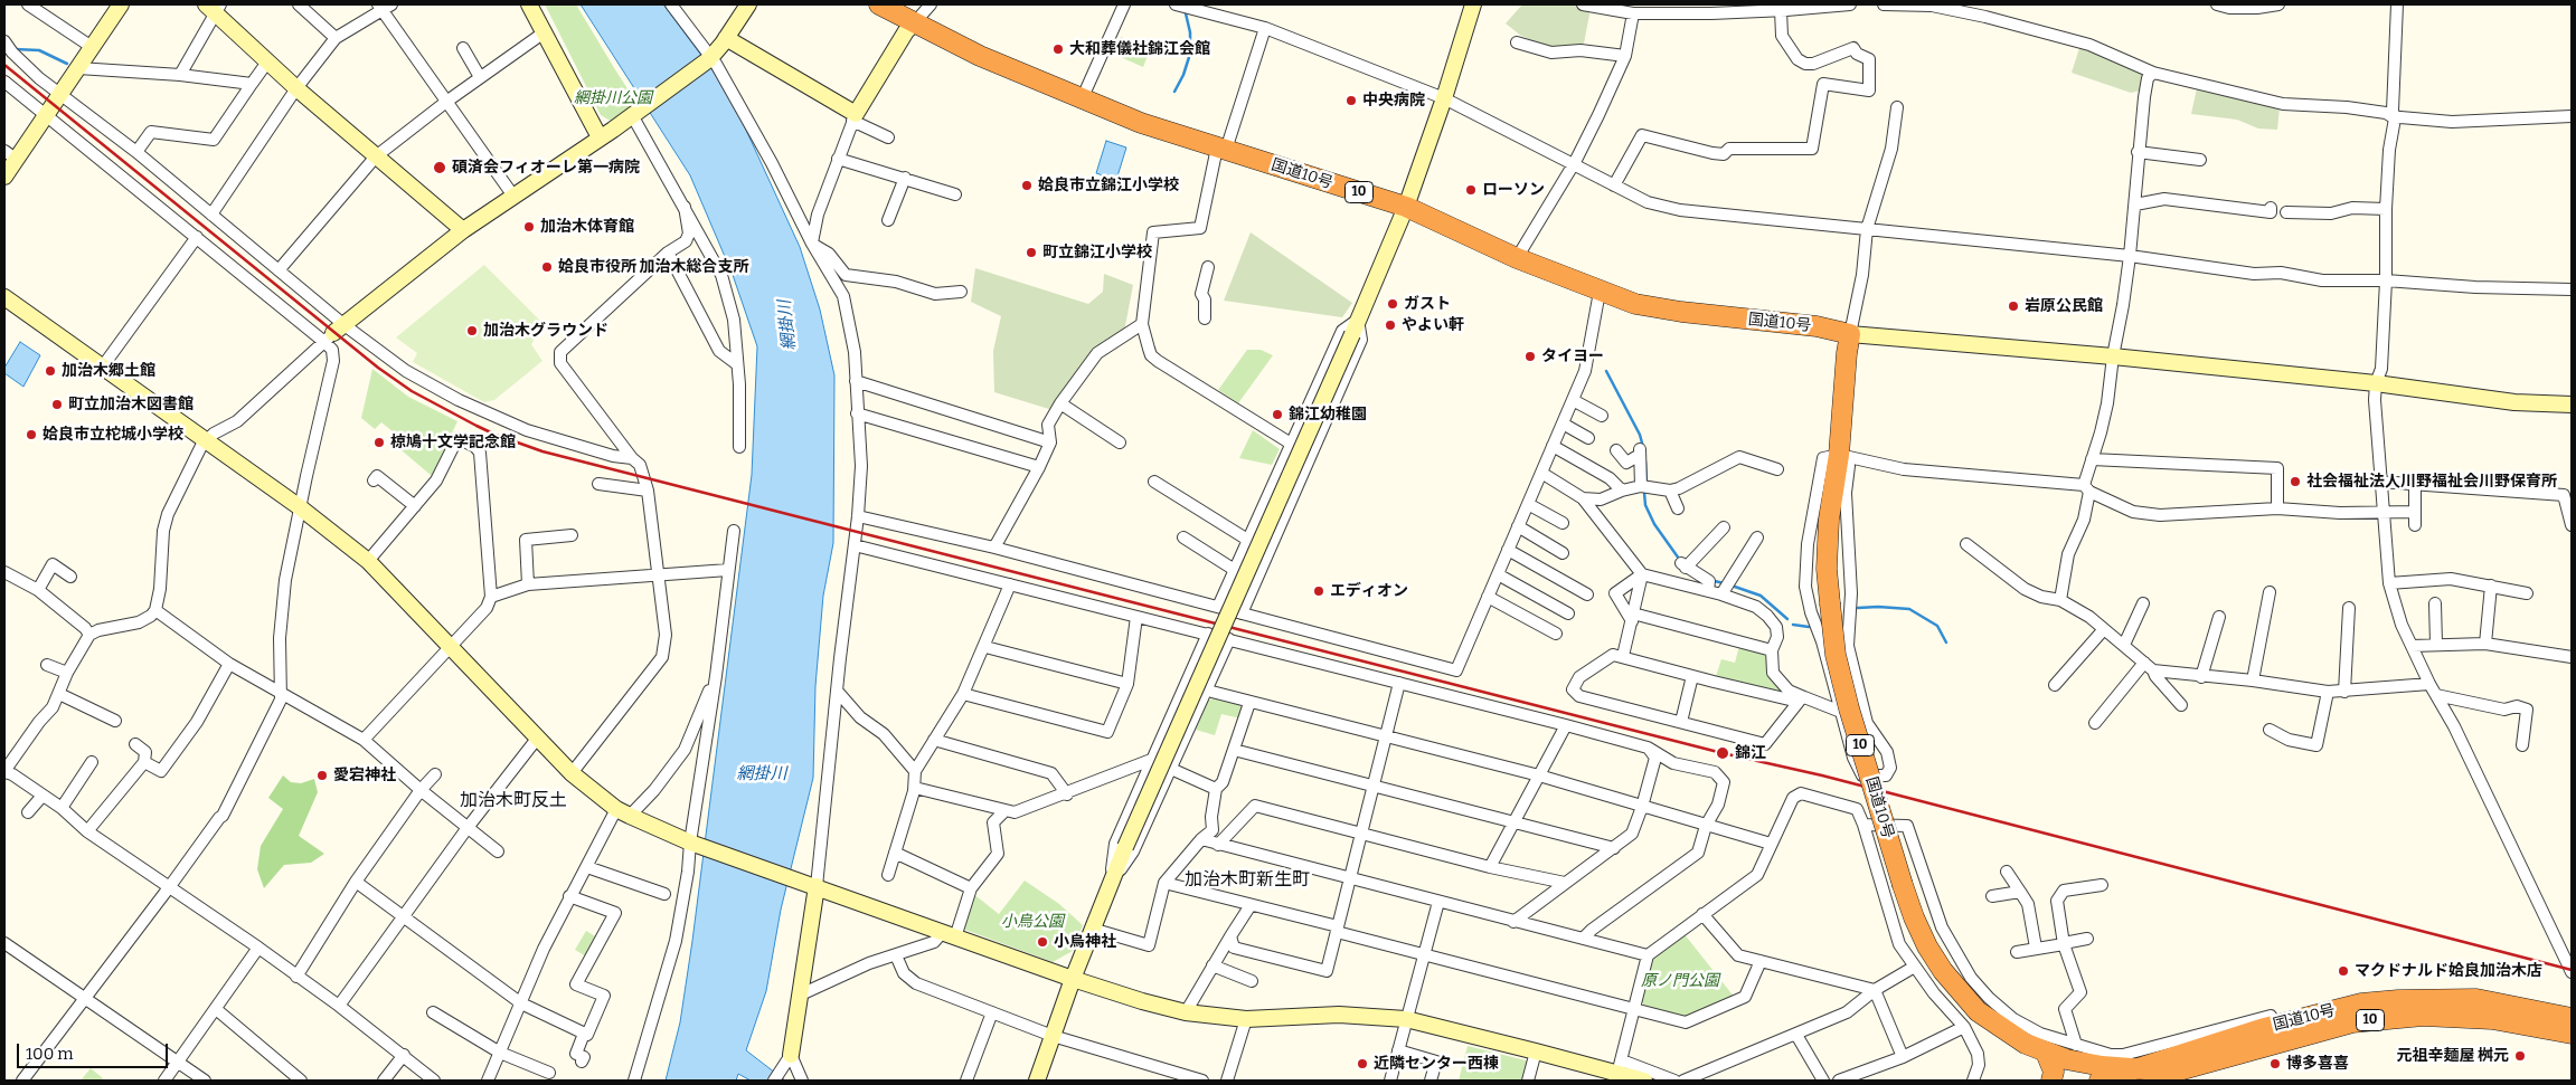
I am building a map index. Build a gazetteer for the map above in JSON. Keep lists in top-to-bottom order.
{
  "streets": {
    "highway": ["国道10号", "10"]
  },
  "crossings": [
    ["国道10号", "10"]
  ],
  "districts": ["加治木町反土", "加治木町新生町"],
  "water": ["網掛川"],
  "parks": ["網掛川公園", "小烏公園", "原ノ門公園"],
  "places": [
    "大和葬儀社錦江会館",
    "中央病院",
    "碩済会フィオーレ第一病院",
    "姶良市立錦江小学校",
    "ローソン",
    "加治木体育館",
    "町立錦江小学校",
    "姶良市役所 加治木総合支所",
    "ガスト",
    "岩原公民館",
    "やよい軒",
    "加治木グラウンド",
    "タイヨー",
    "加治木郷土館",
    "町立加治木図書館",
    "錦江幼稚園",
    "姶良市立柁城小学校",
    "椋鳩十文学記念館",
    "社会福祉法人川野福祉会川野保育所",
    "エディオン",
    "錦江",
    "愛宕神社",
    "小烏神社",
    "マクドナルド姶良加治木店",
    "元祖辛麺屋 桝元",
    "近隣センター西棟",
    "博多喜喜"
  ],
  "scale_bar": "100 m"
}
